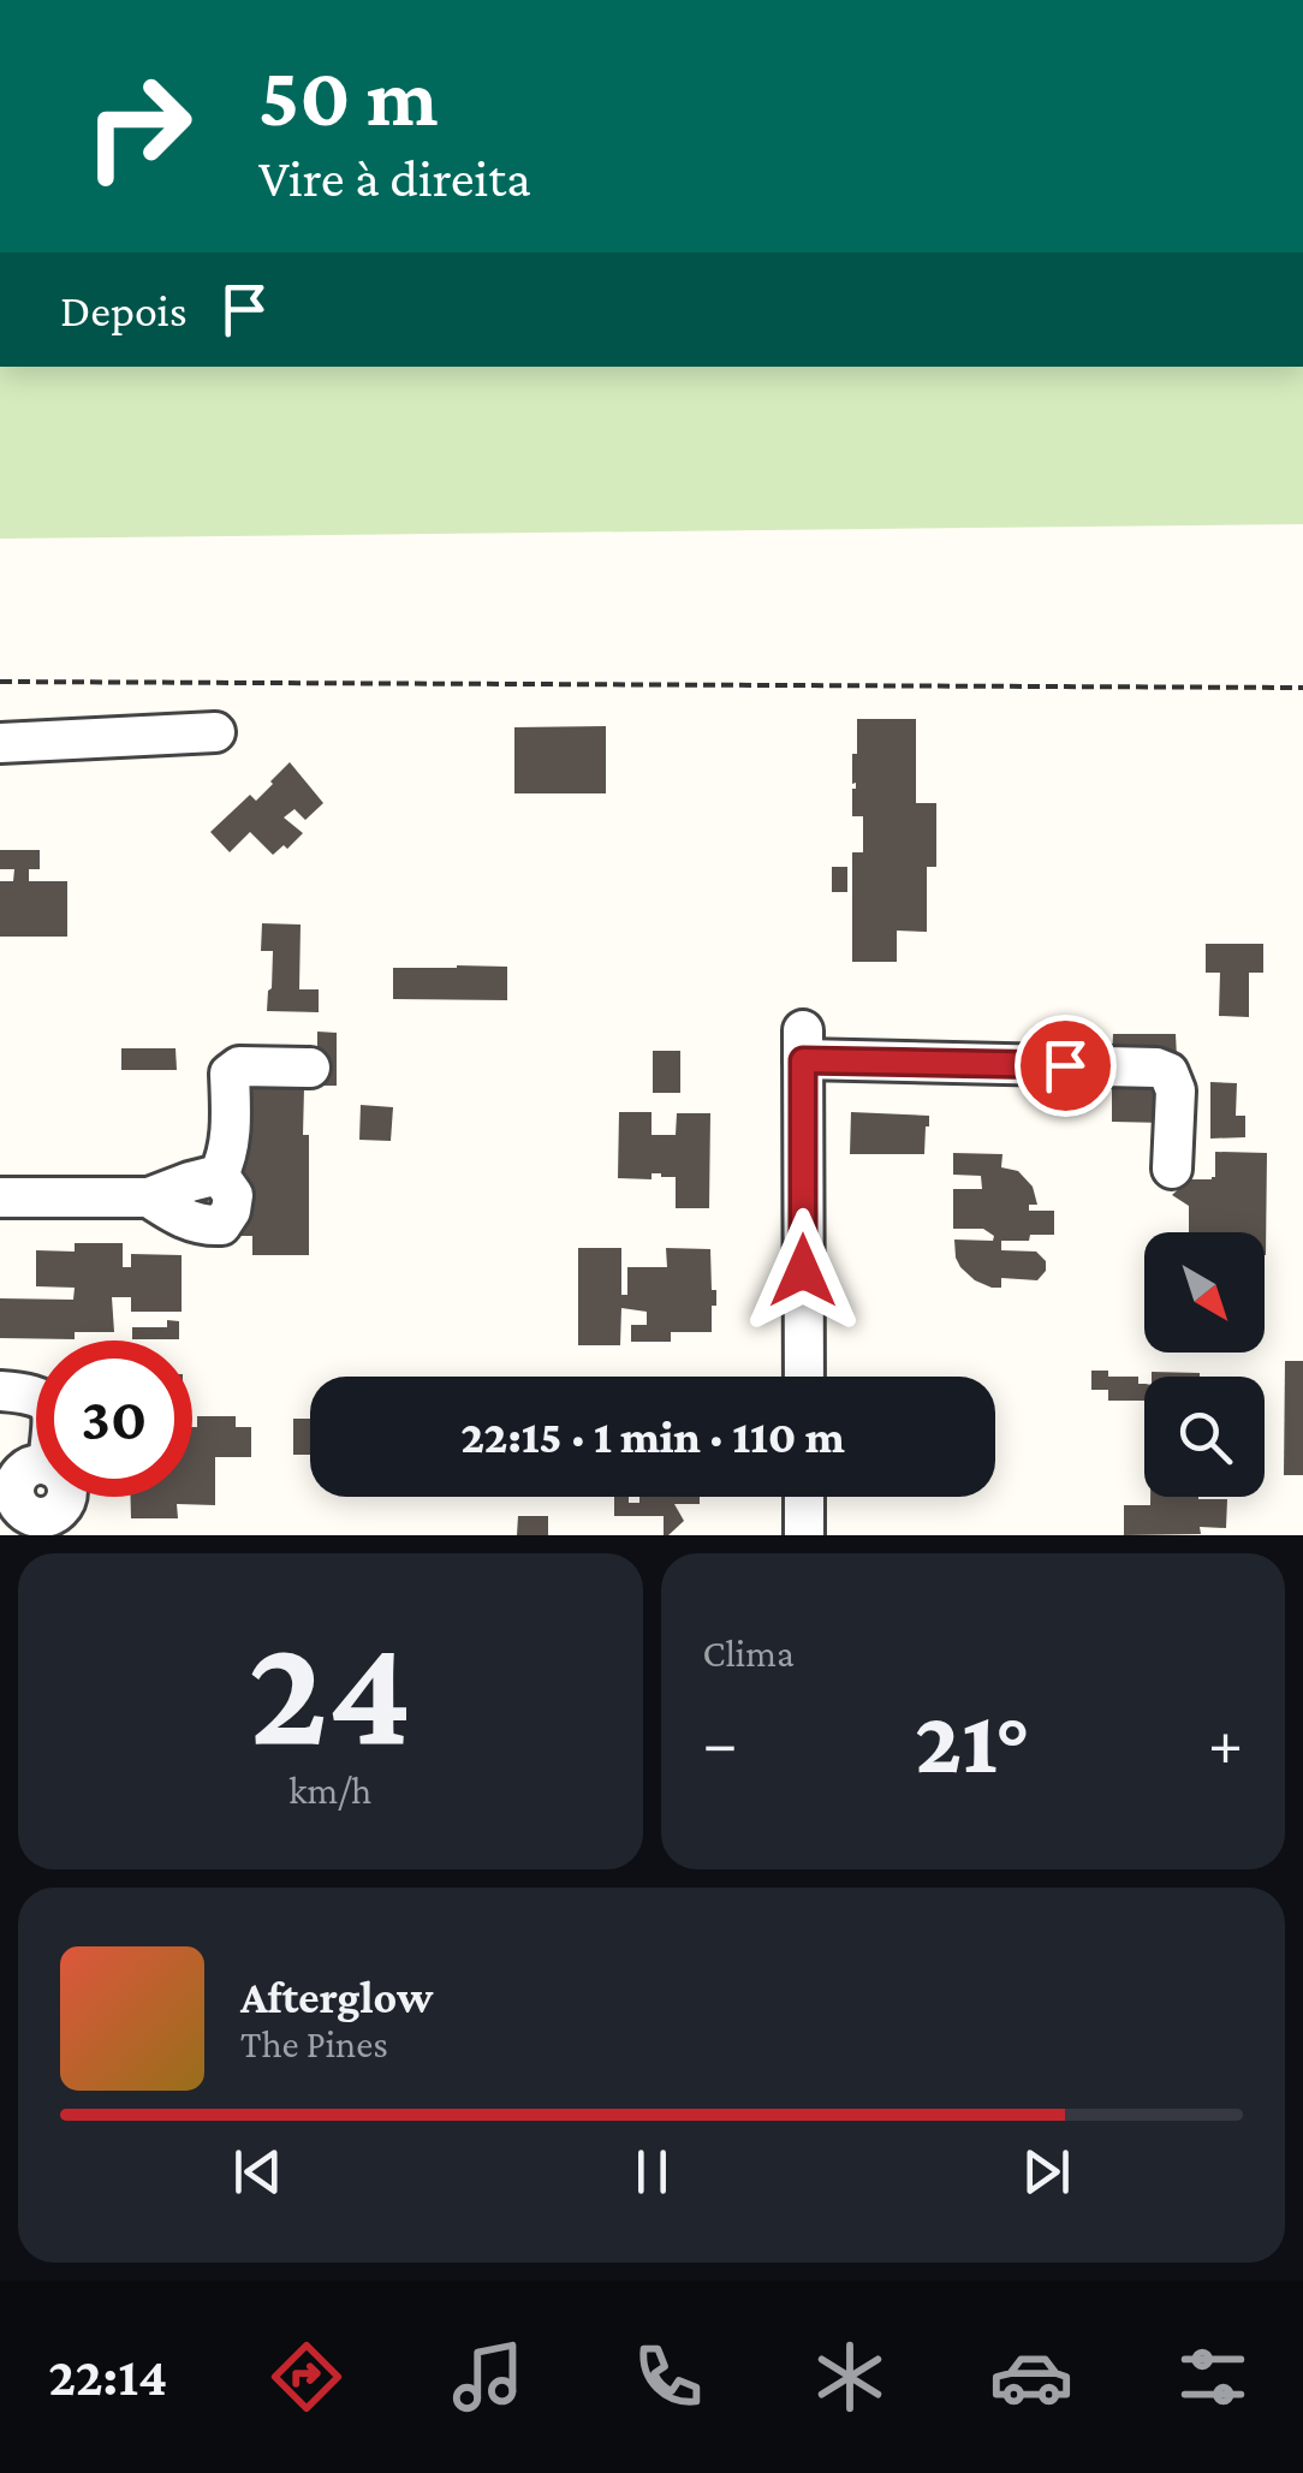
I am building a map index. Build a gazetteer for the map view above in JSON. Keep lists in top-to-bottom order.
{
  "north": "bottom right",
  "page": {
    "turn": ["50 m", "Vire à direita"],
    "then": "Depois",
    "limit": "30",
    "trip": "22:15 · 1 min · 110 m",
    "tile": [
      ["24", "km/h"],
      "Clima"
    ],
    "heat": ["−", "21°", "+"],
    "song": ["Afterglow", "The Pines"],
    "tabs": "22:14"
  }
}
